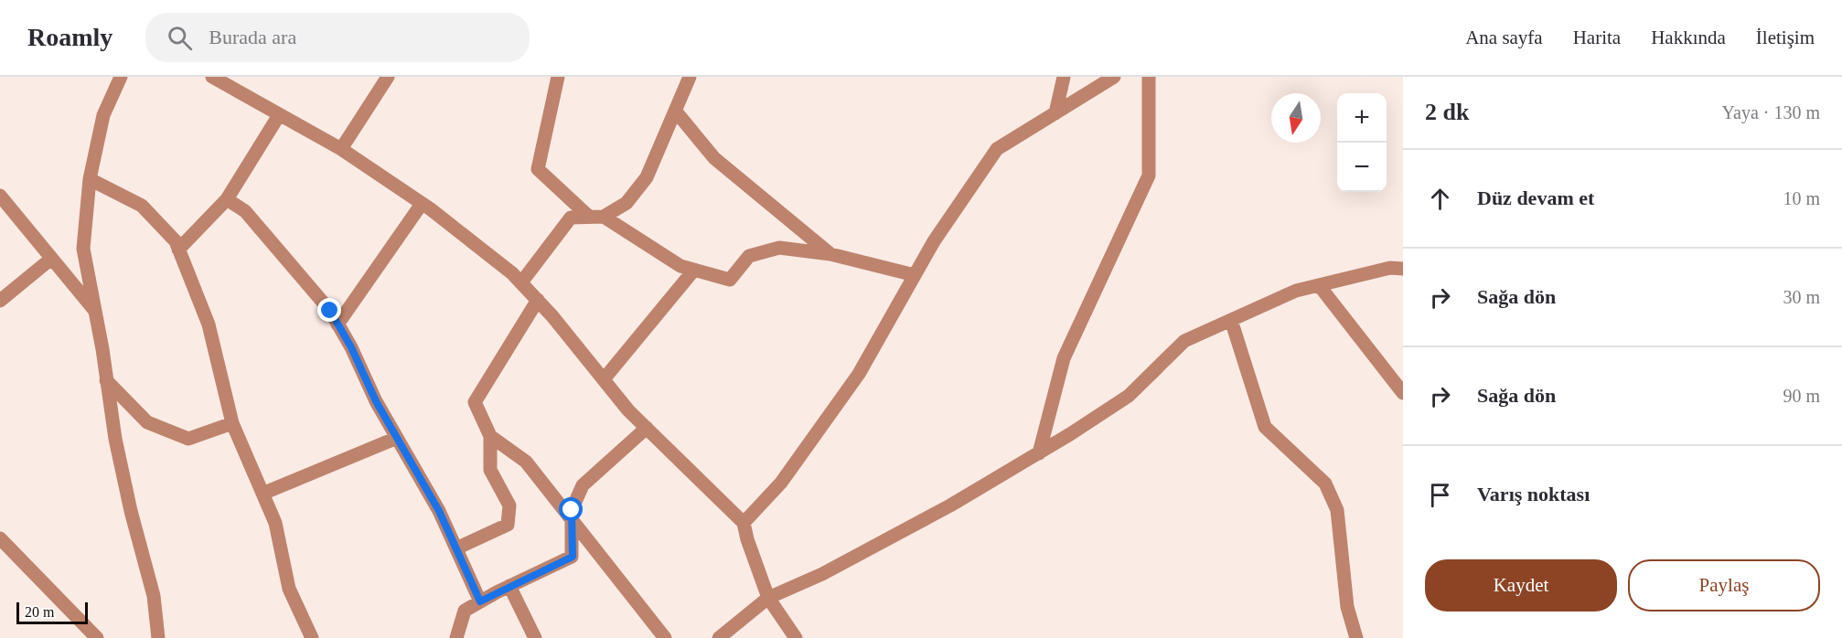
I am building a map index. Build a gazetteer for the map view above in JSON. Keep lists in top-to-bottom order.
{
  "scale_bar": "20 m",
  "north": "bottom",
  "page": {
    "header": "Roamly",
    "search": "Burada ara",
    "nav": [
      "Ana sayfa",
      "Harita",
      "Hakkında",
      "İletişim"
    ],
    "heading": ["2 dk", "Yaya · 130 m"],
    "map_buttons": ["+", "−"],
    "list": [
      ["Düz devam et", "10 m"],
      ["Sağa dön", "30 m"],
      ["Sağa dön", "90 m"],
      "Varış noktası"
    ],
    "buttons": ["Kaydet", "Paylaş"],
    "scale": "20 m"
  }
}
